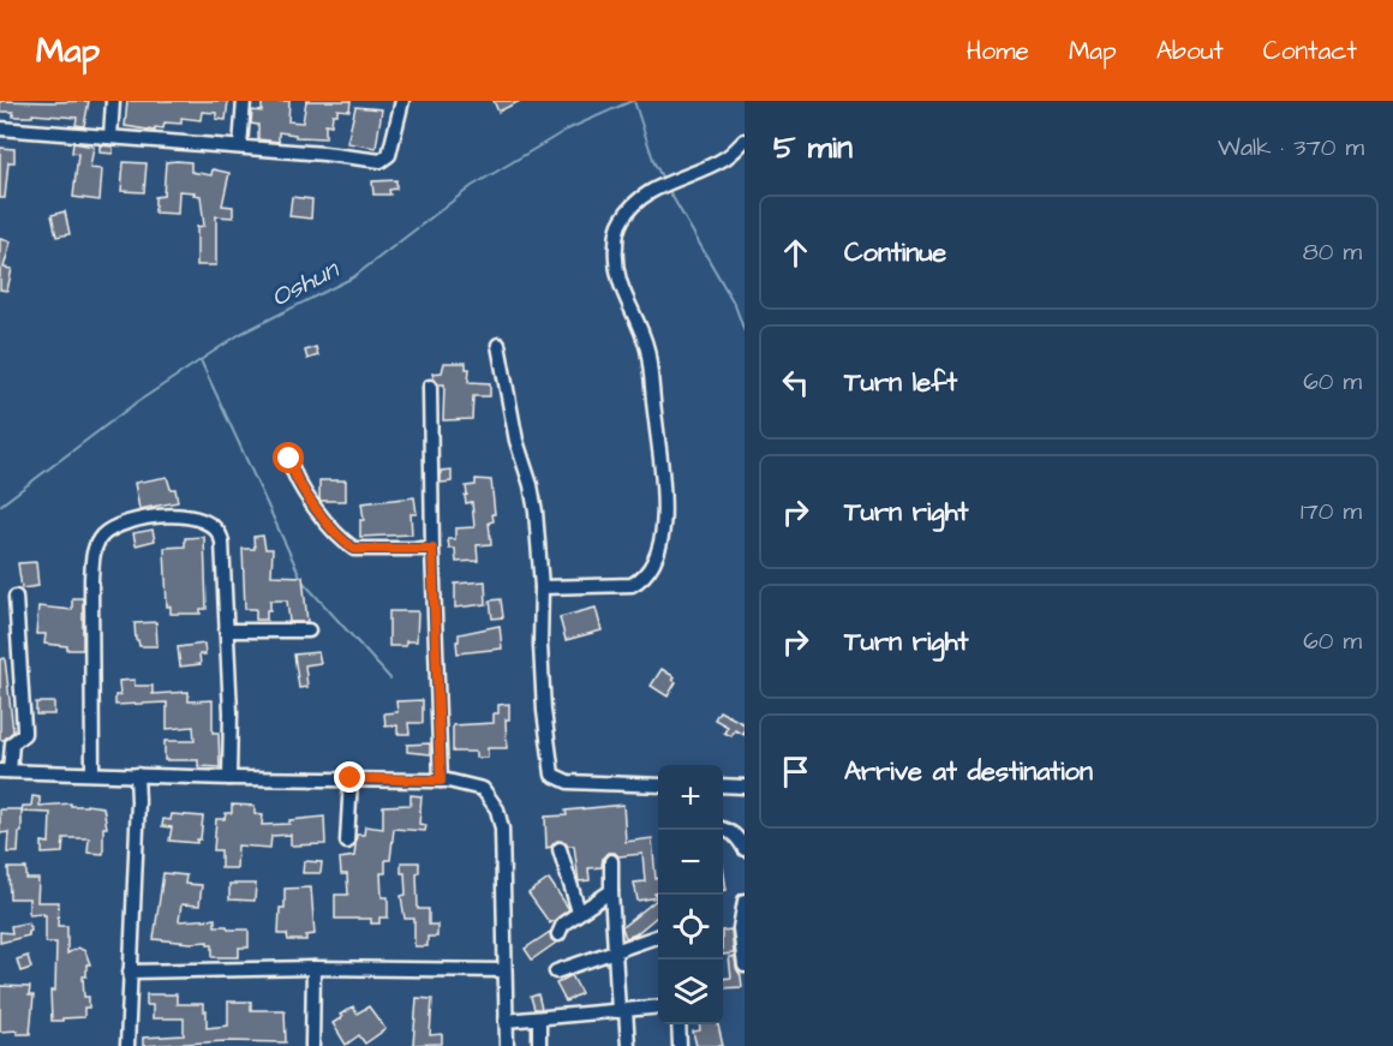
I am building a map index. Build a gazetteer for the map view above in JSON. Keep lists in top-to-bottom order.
{
  "water": ["Oshun"],
  "page": {
    "header": "Map",
    "nav": [
      "Home",
      "Map",
      "About",
      "Contact"
    ],
    "heading": ["5 min", "Walk · 370 m"],
    "list": [
      ["Continue", "80 m"],
      ["Turn left", "60 m"],
      ["Turn right", "170 m"],
      ["Turn right", "60 m"],
      "Arrive at destination"
    ],
    "map_buttons": ["+", "−"]
  }
}
